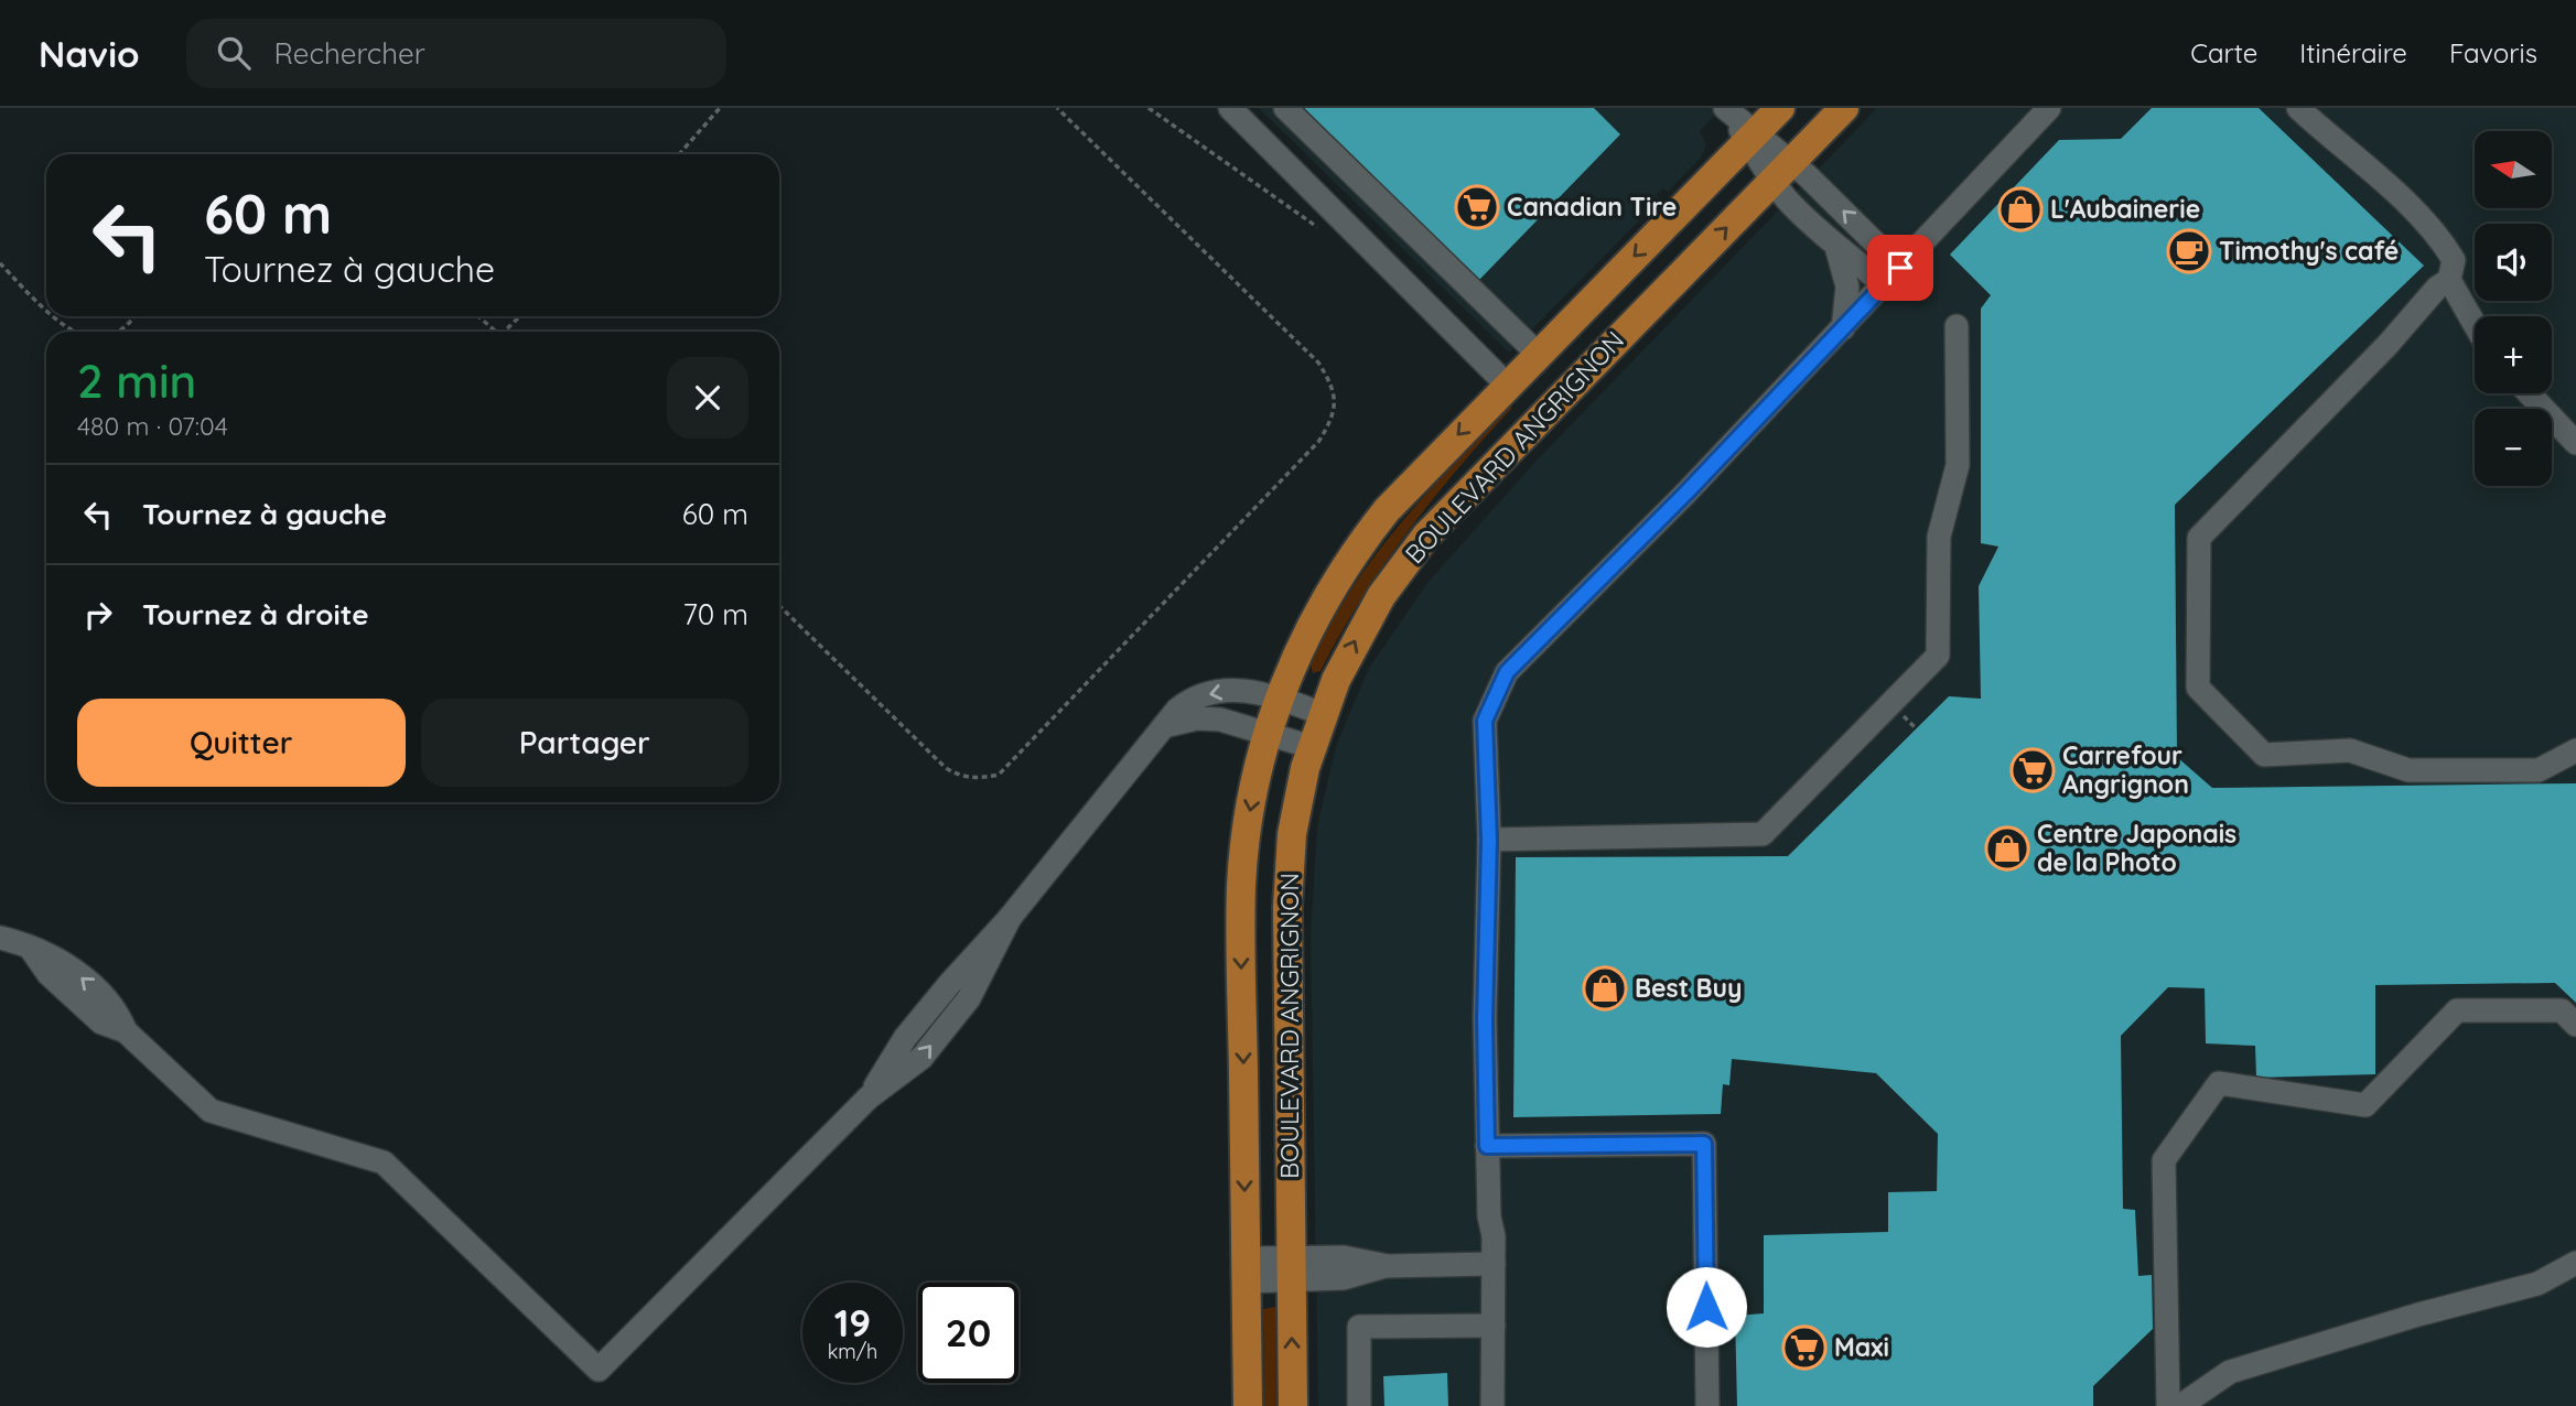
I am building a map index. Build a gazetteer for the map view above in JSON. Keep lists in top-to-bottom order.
{
  "streets": {
    "main road": ["BOULEVARD ANGRIGNON"]
  },
  "places": {
    "supermarket": ["Canadian Tire", "Carrefour Angrignon", "Maxi"],
    "shop": ["L'Aubainerie", "Centre Japonais de la Photo", "Best Buy"],
    "cafe": ["Timothy's café"]
  },
  "north": "left",
  "page": {
    "header": "Navio",
    "search": "Rechercher",
    "nav": ["Carte", "Itinéraire", "Favoris"],
    "map_buttons": ["+", "−"],
    "turn": ["60 m", "Tournez à gauche"],
    "heading": ["2 min", "480 m · 07:04"],
    "list": [
      {
        "name": "Tournez à gauche",
        "value": "60 m"
      },
      {
        "name": "Tournez à droite",
        "value": "70 m"
      }
    ],
    "buttons": ["Quitter", "Partager"],
    "speed": "19 km/h",
    "limit": "20"
  }
}
